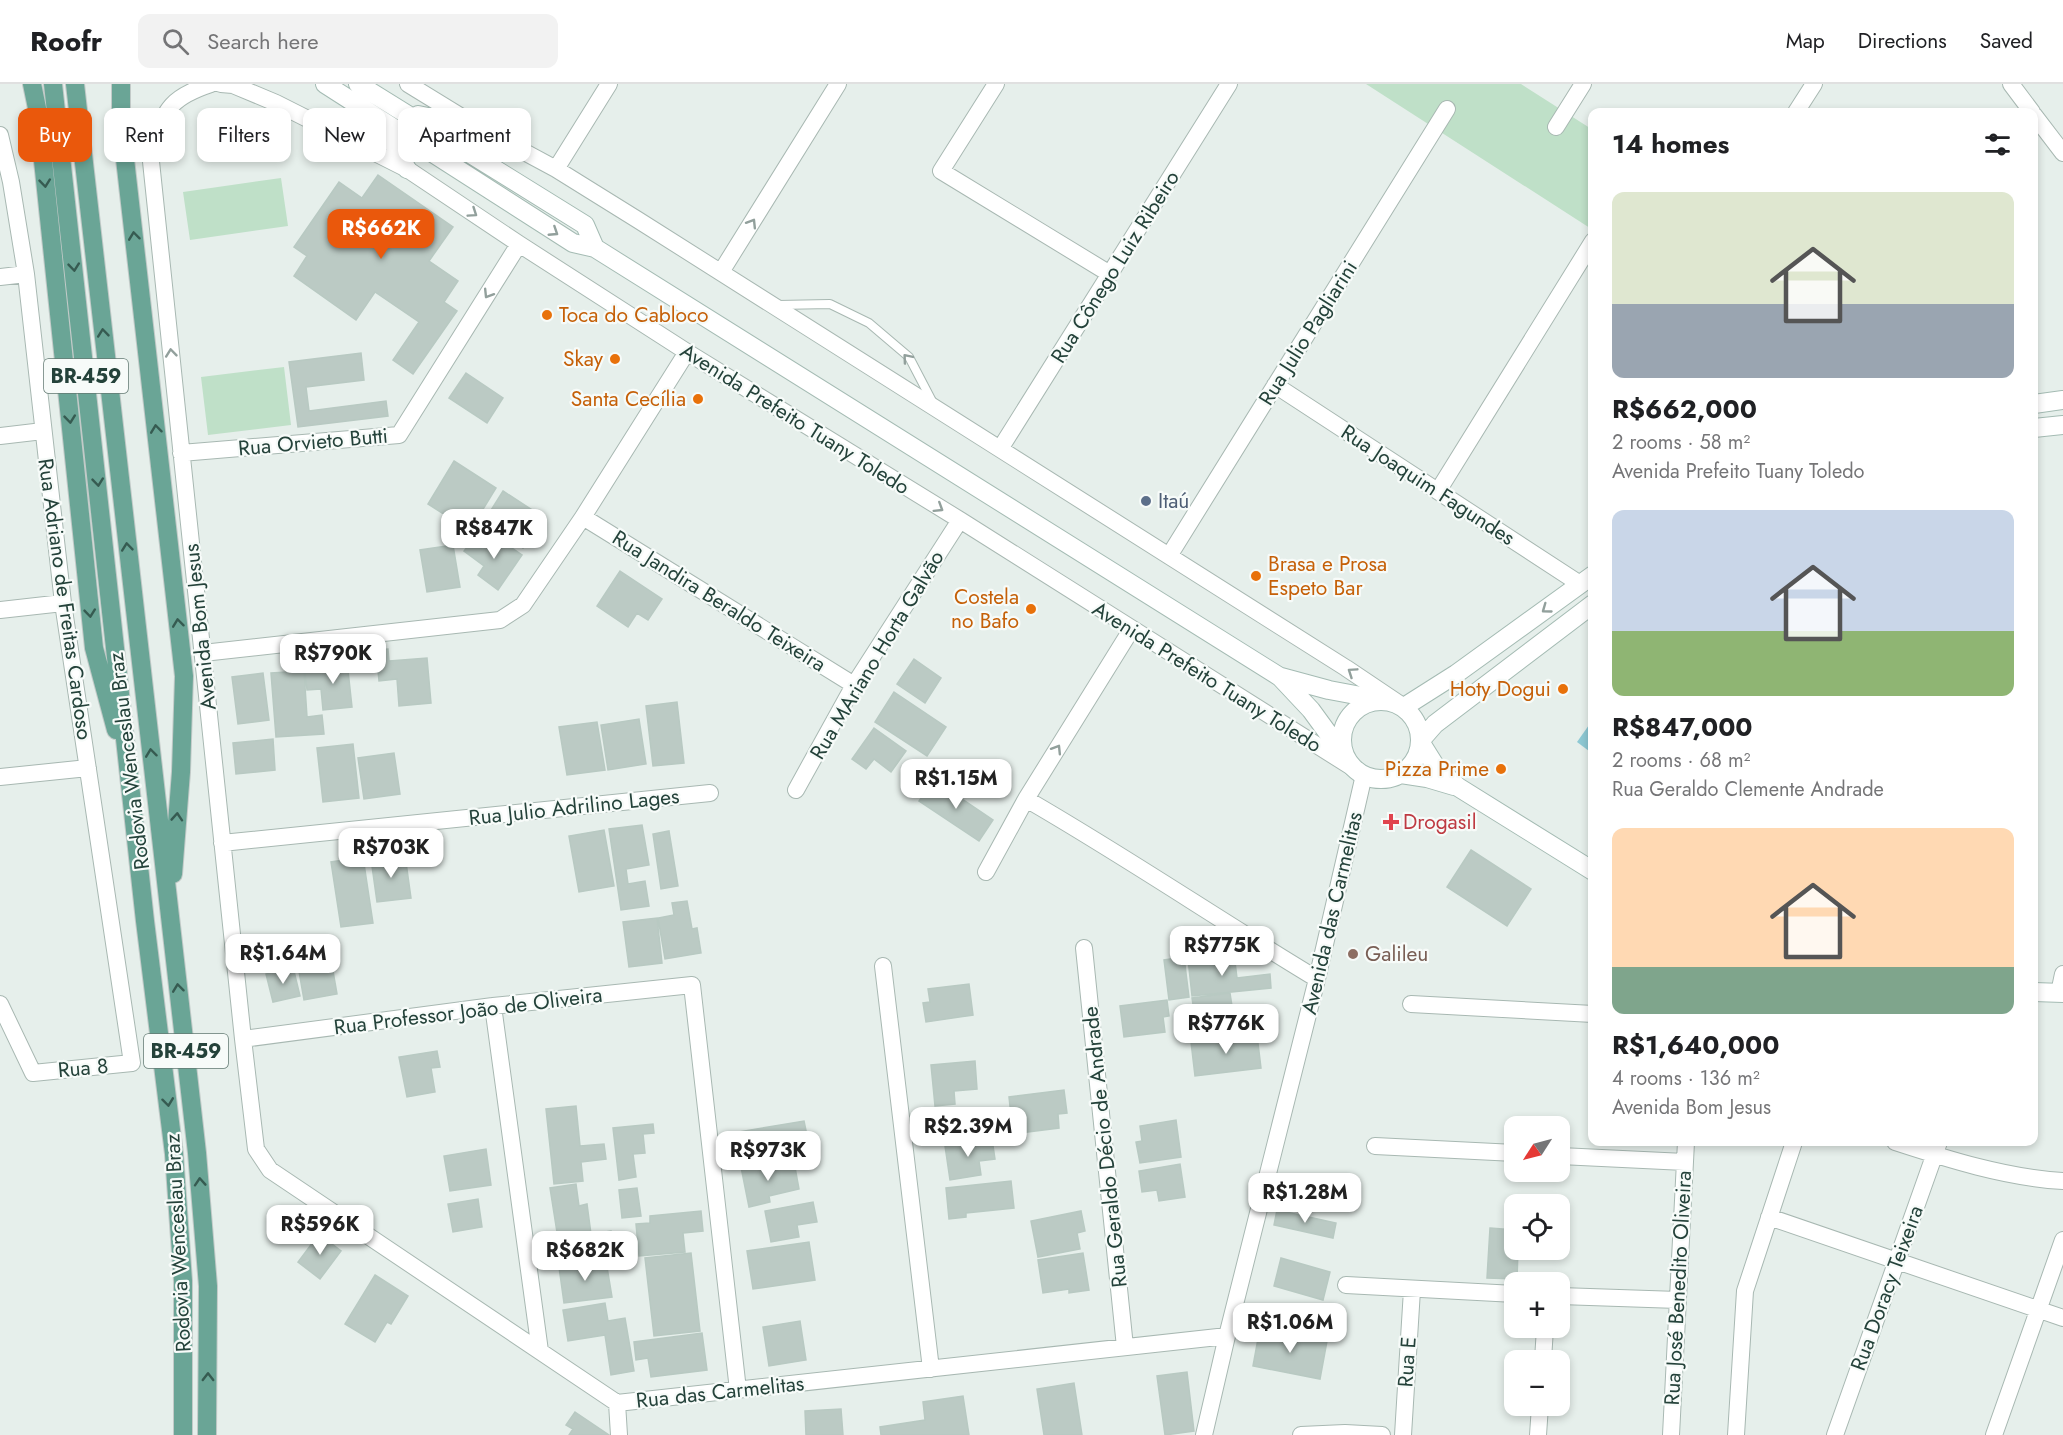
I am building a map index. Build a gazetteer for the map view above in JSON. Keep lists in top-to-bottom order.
{
  "streets": {
    "main road": ["BR-459", "Avenida Prefeito Tuany Toledo", "Rodovia Wenceslau Braz"],
    "street": [
      "Rua Cônego Luiz Ribeiro",
      "Rua Julio Pagliarini",
      "Rua Orvieto Butti",
      "Rua Joaquim Fagundes",
      "Rua Adriano de Freitas Cardoso",
      "Rua Jandira Beraldo Teixeira",
      "Avenida Bom Jesus",
      "Rua MAriano Horta Galvão",
      "Rua Julio Adrilino Lages",
      "Avenida das Carmelitas",
      "Rua Professor João de Oliveira",
      "Rua 8",
      "Rua Geraldo Décio de Andrade",
      "Rua José Benedito Oliveira",
      "Rua Doracy Teixeira",
      "Rua E",
      "Rua das Carmelitas"
    ]
  },
  "crossings": [
    ["Rua Julio Pagliarini", "Rua Joaquim Fagundes"],
    ["Avenida Prefeito Tuany Toledo", "Rua Orvieto Butti"],
    ["Avenida Prefeito Tuany Toledo", "Rua MAriano Horta Galvão"],
    ["Avenida Prefeito Tuany Toledo", "Avenida das Carmelitas"],
    ["Rua Orvieto Butti", "Avenida Bom Jesus"],
    ["Rua Adriano de Freitas Cardoso", "Rua 8"],
    ["Rua Jandira Beraldo Teixeira", "Rua MAriano Horta Galvão"],
    ["Avenida Bom Jesus", "Rua Julio Adrilino Lages"],
    ["Avenida Bom Jesus", "Rua Professor João de Oliveira"],
    ["Avenida Bom Jesus", "Rua das Carmelitas"],
    ["Avenida das Carmelitas", "Rua das Carmelitas"],
    ["Rua Professor João de Oliveira", "Rua das Carmelitas"],
    ["Rua Geraldo Décio de Andrade", "Rua das Carmelitas"]
  ],
  "one_way": ["Rua Orvieto Butti"],
  "places": {
    "other": [
      "Toca do Cabloco",
      "Skay",
      "Santa Cecília",
      "Itaú",
      "Brasa e Prosa Espeto Bar",
      "Costela no Bafo",
      "Hoty Dogui",
      "Pizza Prime",
      "Galileu"
    ],
    "health": ["Drogasil"]
  },
  "north": "bottom left",
  "page": {
    "header": "Roofr",
    "search": "Search here",
    "nav": ["Map", "Directions", "Saved"],
    "chip": [
      "Buy",
      "Rent",
      "Filters",
      "New",
      "Apartment"
    ],
    "heading": "14 homes",
    "list": [
      {
        "name": "R$662,000",
        "note": "2 rooms · 58 m² · Avenida Prefeito Tuany Toledo"
      },
      {
        "name": "R$847,000",
        "note": "2 rooms · 68 m² · Rua Geraldo Clemente Andrade"
      },
      {
        "name": "R$1,640,000",
        "note": "4 rooms · 136 m² · Avenida Bom Jesus"
      }
    ],
    "price": [
      "R$662K",
      "R$847K",
      "R$790K",
      "R$1.15M",
      "R$703K",
      "R$775K",
      "R$1.64M",
      "R$776K",
      "R$2.39M",
      "R$973K",
      "R$1.28M",
      "R$596K",
      "R$682K",
      "R$1.06M"
    ],
    "map_buttons": ["+", "−"]
  }
}
